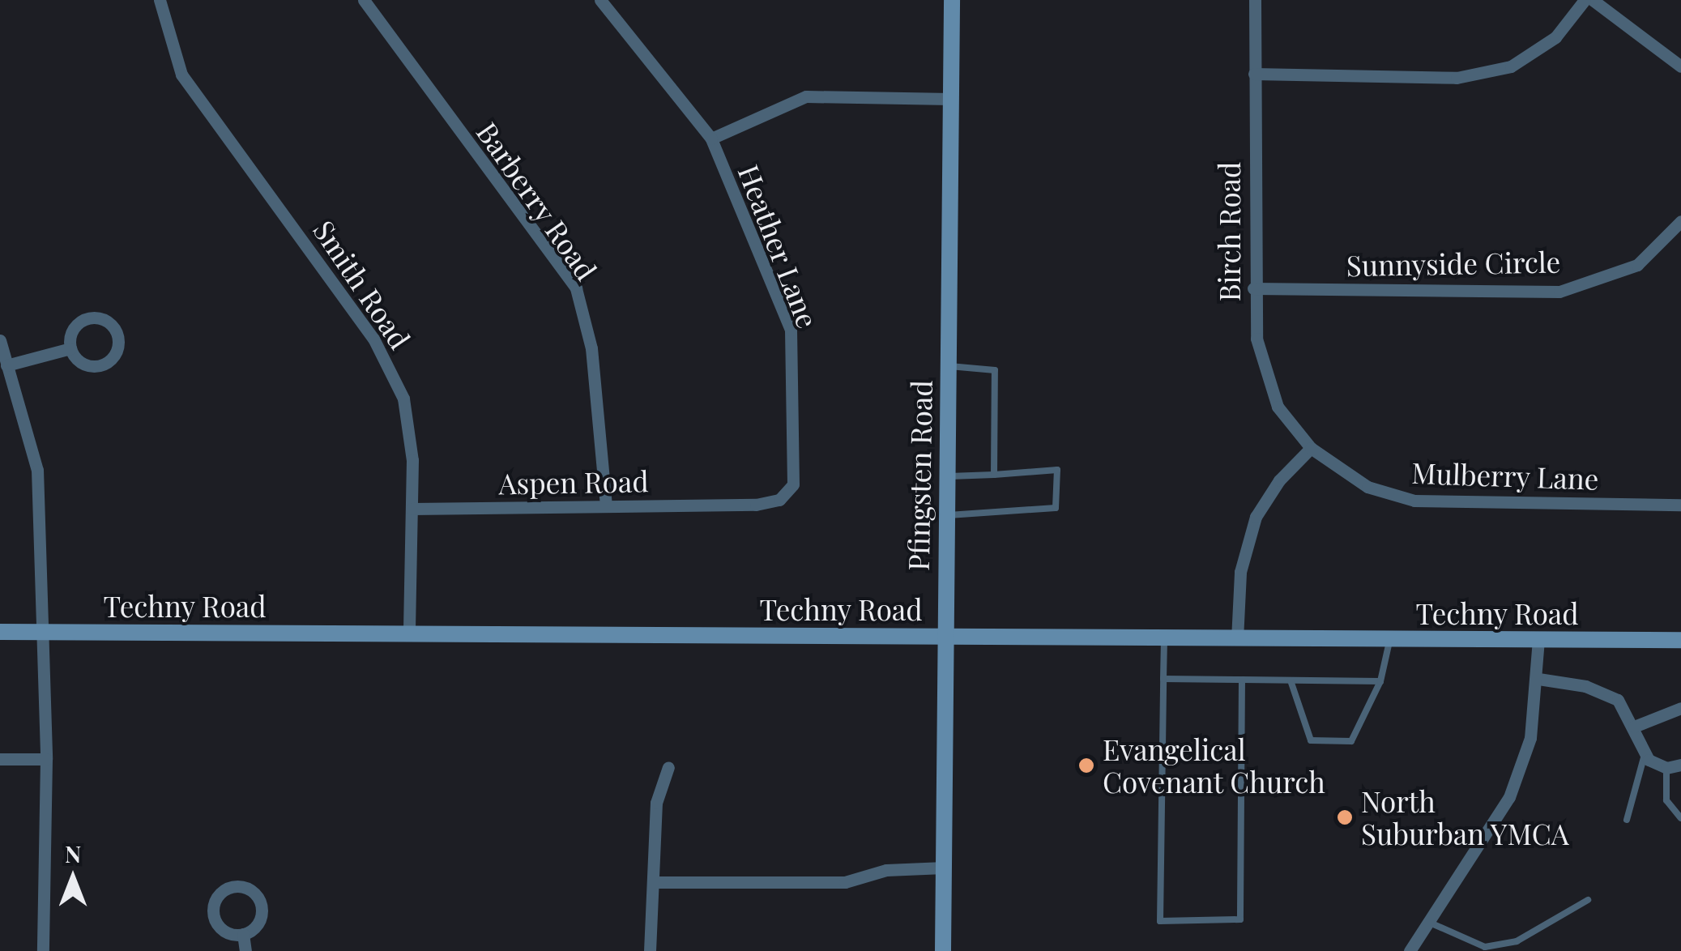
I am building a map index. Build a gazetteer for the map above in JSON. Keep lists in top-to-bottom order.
{
  "streets": {
    "main road": ["Pfingsten Road", "Techny Road"],
    "street": [
      "Barberry Road",
      "Birch Road",
      "Heather Lane",
      "Sunnyside Circle",
      "Smith Road",
      "Mulberry Lane",
      "Aspen Road"
    ]
  },
  "crossings": [
    ["Barberry Road", "Aspen Road"],
    ["Birch Road", "Sunnyside Circle"],
    ["Birch Road", "Mulberry Lane"],
    ["Heather Lane", "Aspen Road"],
    ["Smith Road", "Aspen Road"],
    ["Smith Road", "Techny Road"],
    ["Pfingsten Road", "Techny Road"]
  ],
  "places": ["Evangelical Covenant Church", "North Suburban YMCA"],
  "north": "top"
}
